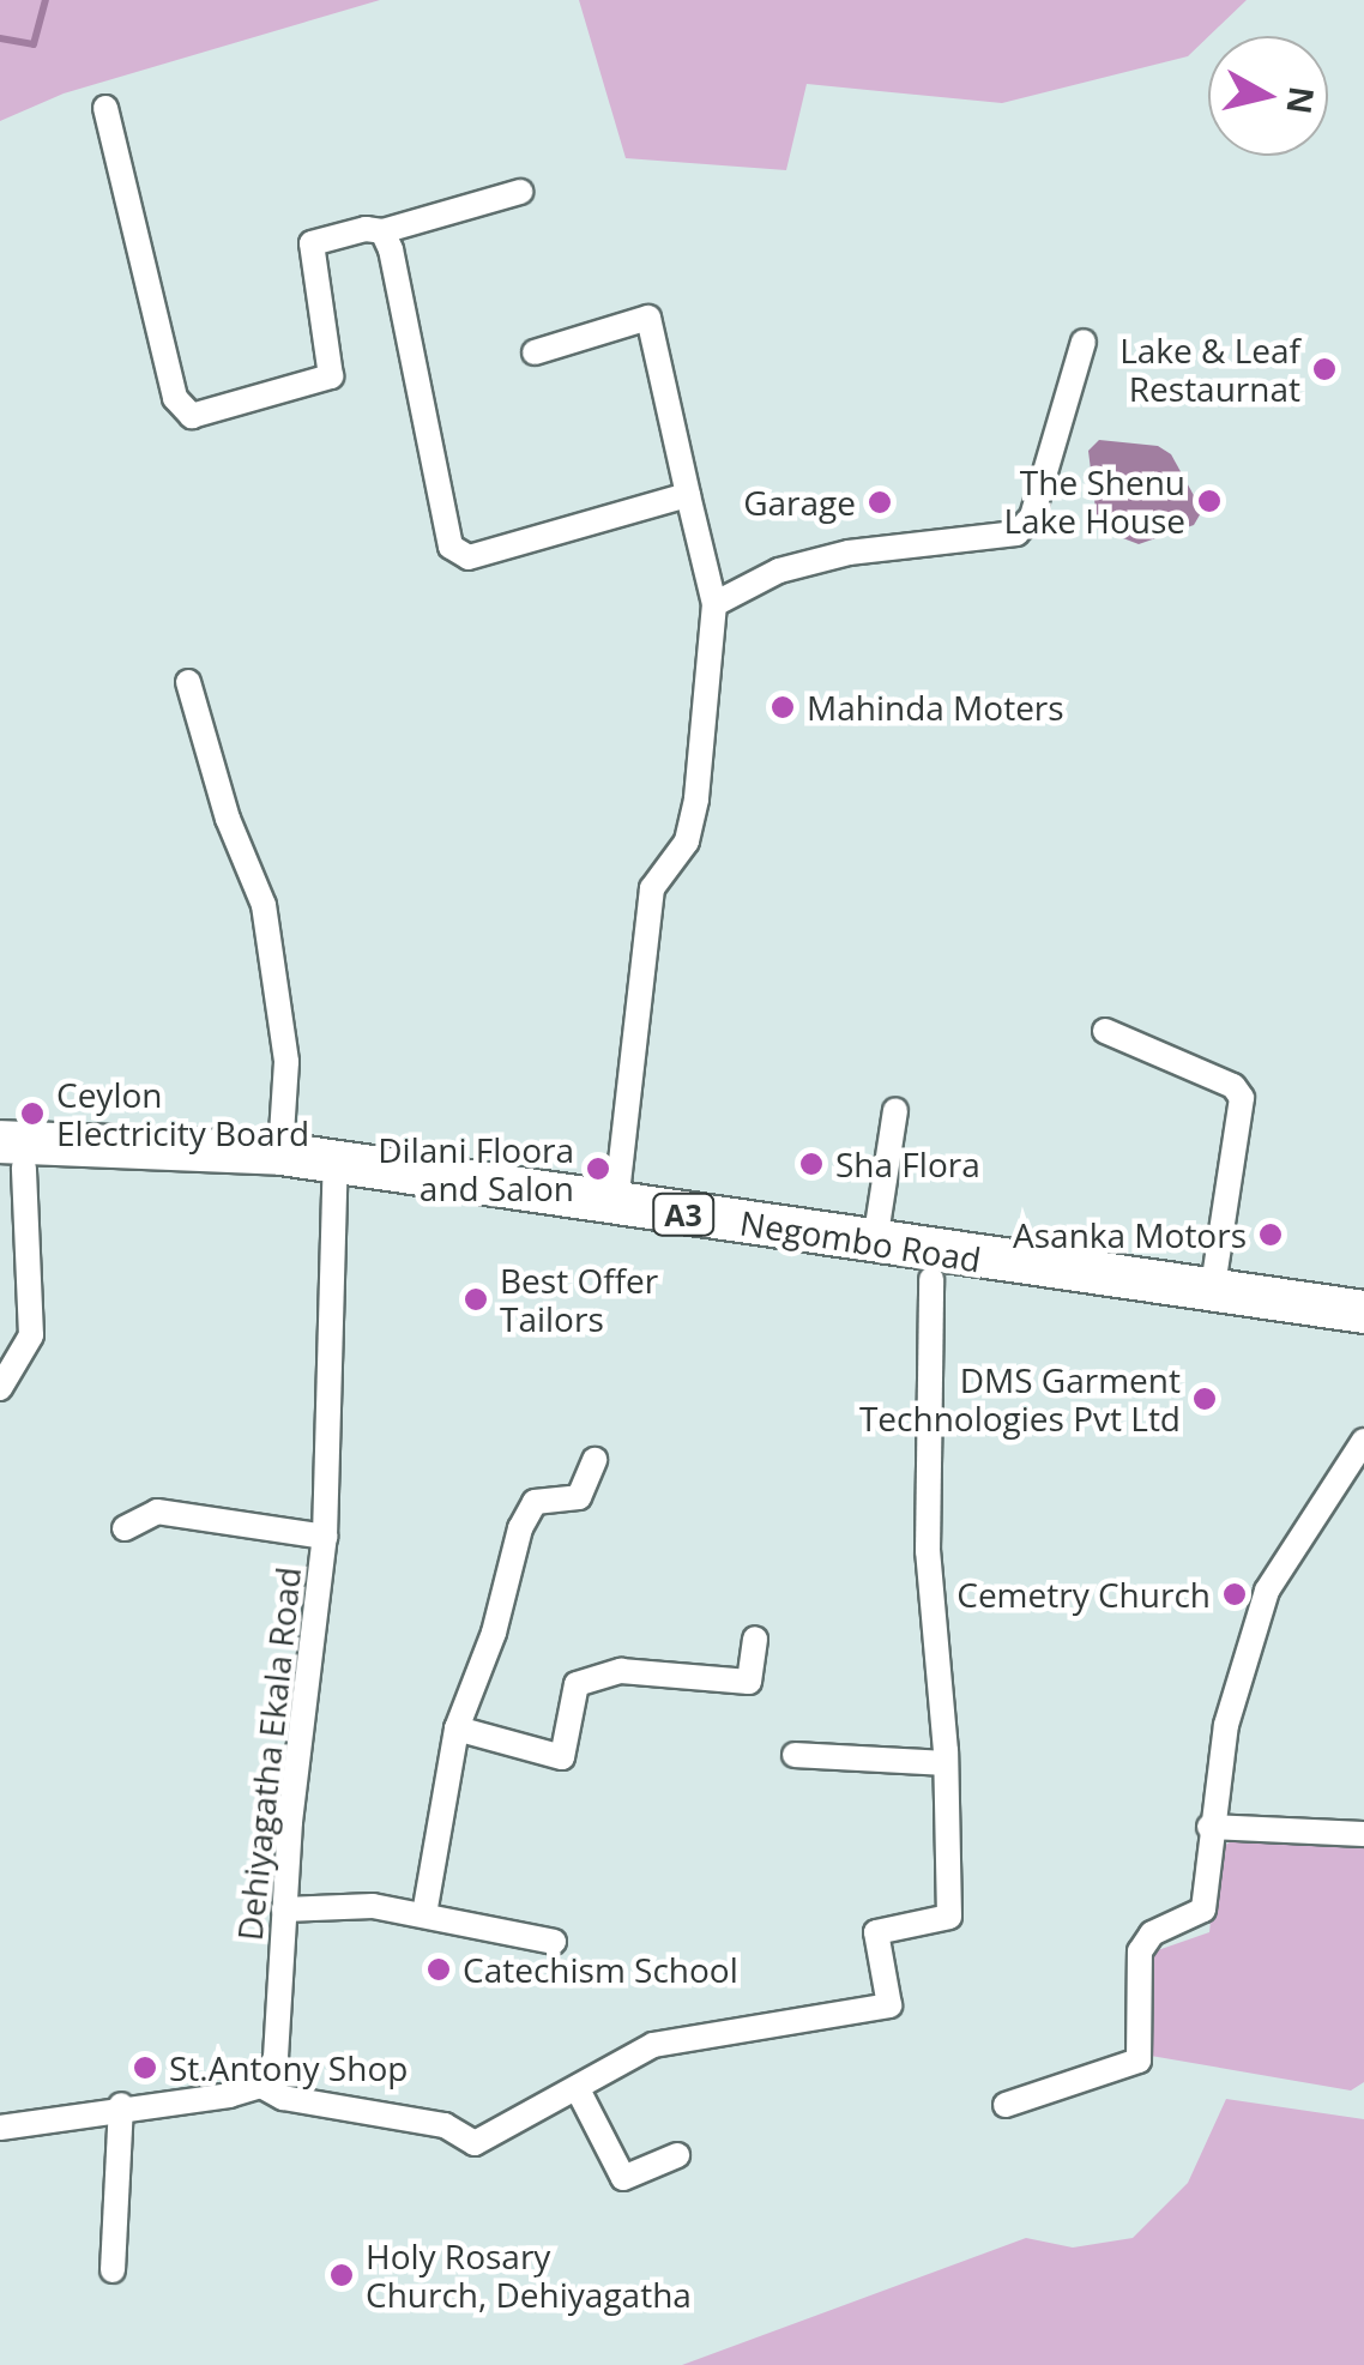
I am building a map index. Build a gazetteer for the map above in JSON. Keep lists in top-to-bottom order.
{
  "streets": {
    "highway": ["A3", "Negombo Road"],
    "street": ["Dehiyagatha Ekala Road"]
  },
  "crossings": [
    ["Negombo Road", "Dehiyagatha Ekala Road"]
  ],
  "places": [
    "Lake & Leaf Restaurnat",
    "The Shenu Lake House",
    "Garage",
    "Mahinda Moters",
    "Ceylon Electricity Board",
    "Sha Flora",
    "Dilani Floora and Salon",
    "Asanka Motors",
    "Best Offer Tailors",
    "DMS Garment Technologies Pvt Ltd",
    "Cemetry Church",
    "Catechism School",
    "St.Antony Shop",
    "Holy Rosary Church, Dehiyagatha"
  ],
  "north": "right"
}
